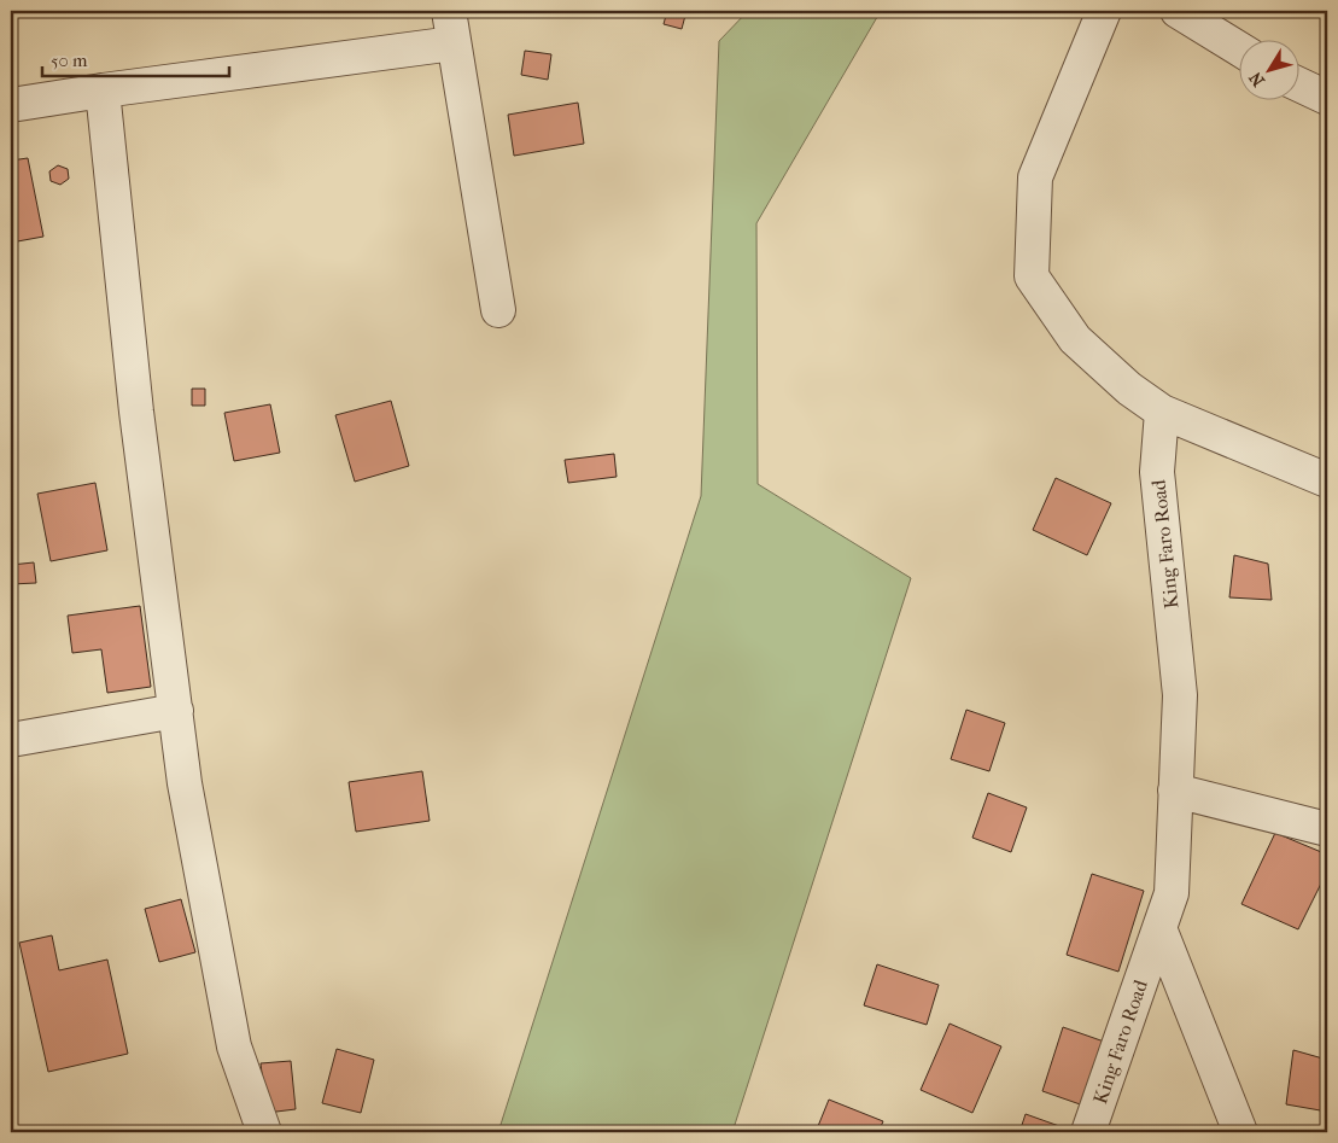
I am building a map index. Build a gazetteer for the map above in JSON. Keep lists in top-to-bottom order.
{
  "streets": {
    "street": ["King Faro Road"]
  },
  "scale_bar": "50 m",
  "north": "bottom left"
}
